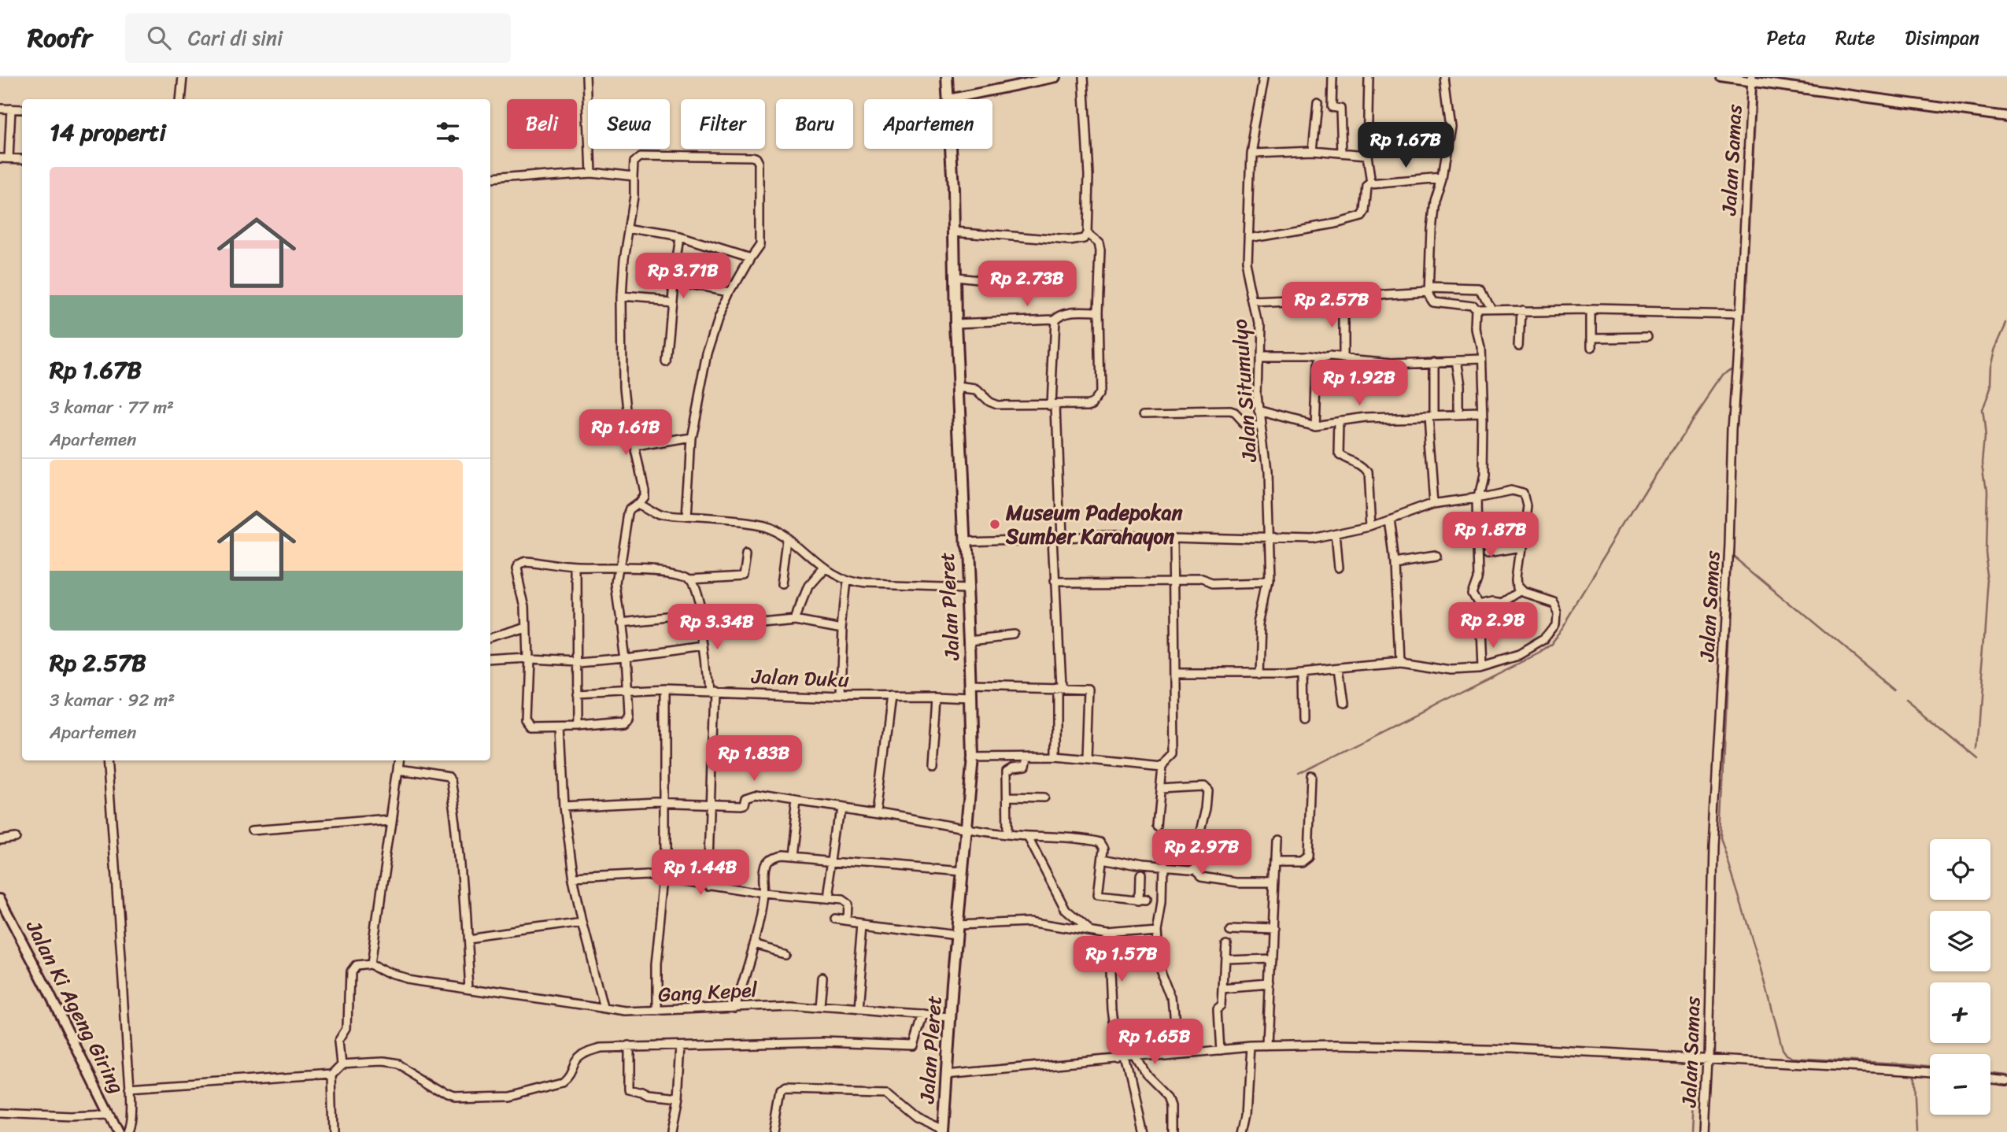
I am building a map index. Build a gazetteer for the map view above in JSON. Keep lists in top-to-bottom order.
{
  "streets": {
    "main road": ["Jalan Pleret"],
    "street": [
      "Jalan Samas",
      "Jalan Situmulyo",
      "Jalan Duku",
      "Gang Kepel",
      "Jalan Ki Ageng Giring"
    ]
  },
  "crossings": [
    ["Jalan Pleret", "Jalan Duku"],
    ["Jalan Pleret", "Gang Kepel"]
  ],
  "places": ["Museum Padepokan Sumber Karahayon"],
  "page": {
    "header": "Roofr",
    "search": "Cari di sini",
    "nav": ["Peta", "Rute", "Disimpan"],
    "chip": [
      "Beli",
      "Sewa",
      "Filter",
      "Baru",
      "Apartemen"
    ],
    "heading": "14 properti",
    "price": [
      "Rp 1.67B",
      "Rp 3.71B",
      "Rp 2.73B",
      "Rp 2.57B",
      "Rp 1.92B",
      "Rp 1.61B",
      "Rp 1.87B",
      "Rp 2.9B",
      "Rp 3.34B",
      "Rp 1.83B",
      "Rp 2.97B",
      "Rp 1.44B",
      "Rp 1.57B",
      "Rp 1.65B"
    ],
    "list": [
      {
        "name": "Rp 1.67B",
        "note": "3 kamar · 77 m² · Apartemen"
      },
      {
        "name": "Rp 2.57B",
        "note": "3 kamar · 92 m² · Apartemen"
      }
    ],
    "map_buttons": ["+", "−"]
  }
}
